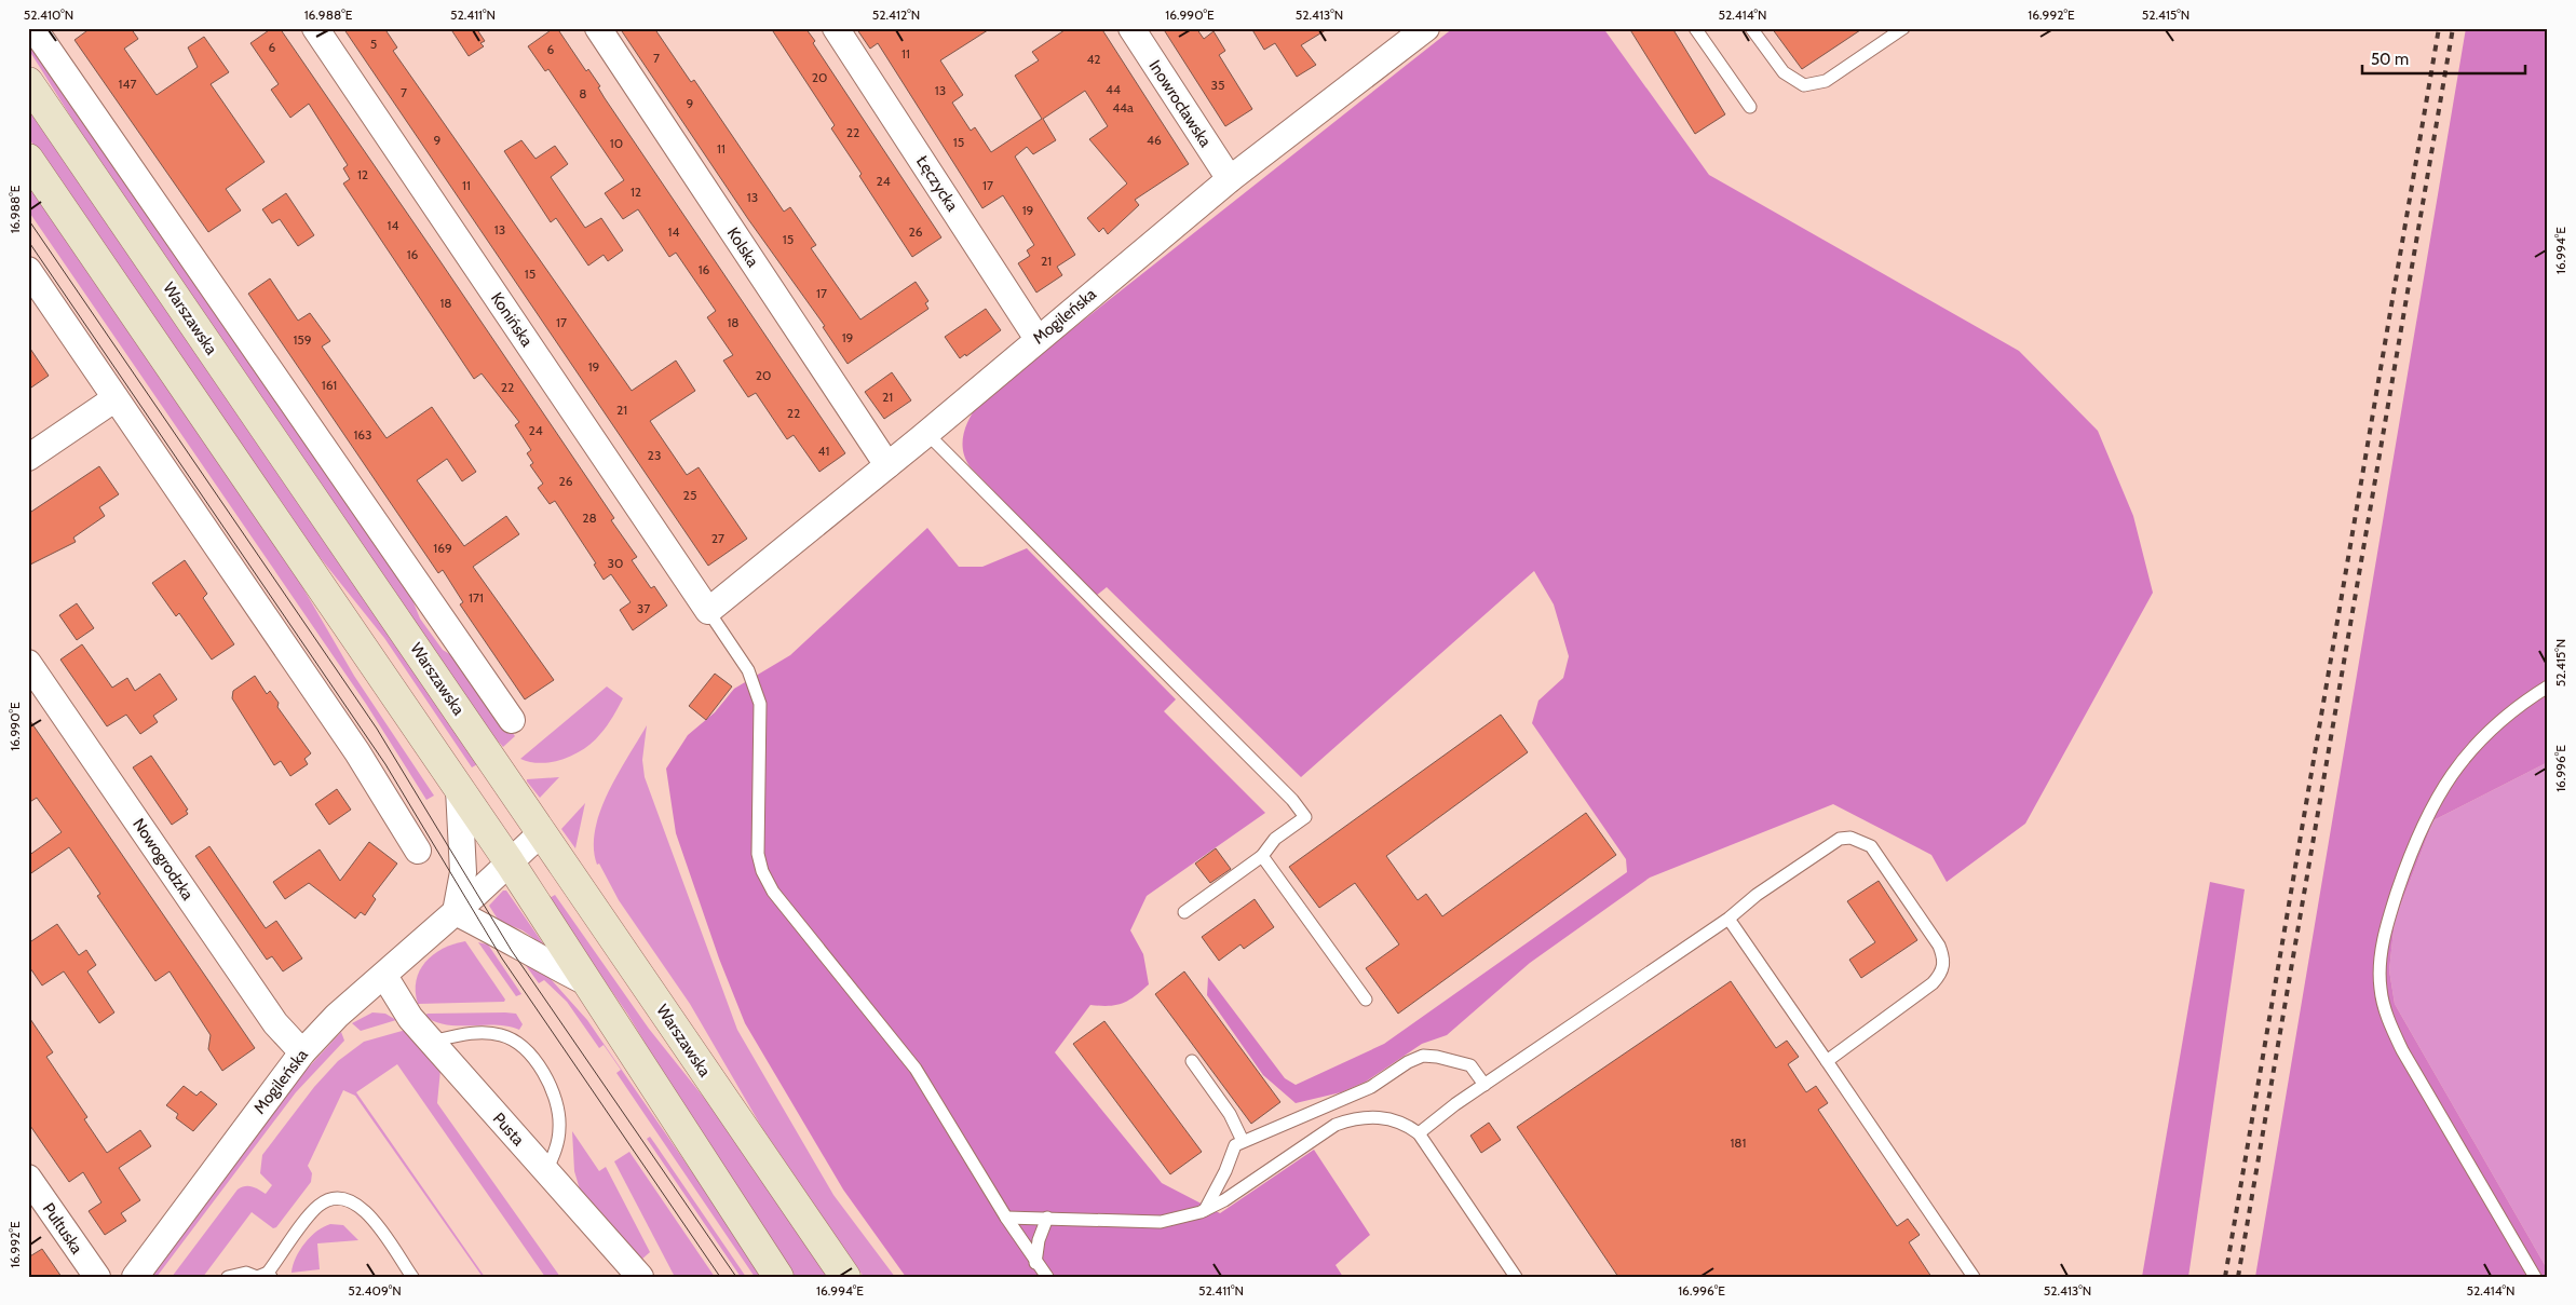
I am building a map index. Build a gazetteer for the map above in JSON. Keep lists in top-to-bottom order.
{
  "streets": {
    "main road": ["Warszawska"],
    "street": [
      "Inowrocławska",
      "Łęczycka",
      "Kolska",
      "Mogileńska",
      "Konińska",
      "Nowogrodzka",
      "Pusta",
      "Pułtuska"
    ]
  },
  "crossings": [
    ["Inowrocławska", "Mogileńska"],
    ["Łęczycka", "Mogileńska"],
    ["Kolska", "Mogileńska"],
    ["Mogileńska", "Warszawska"],
    ["Mogileńska", "Konińska"],
    ["Mogileńska", "Nowogrodzka"],
    ["Mogileńska", "Pusta"]
  ],
  "house_numbers": [
    "5",
    "6",
    "6",
    "11",
    "7",
    "42",
    "20",
    "147",
    "35",
    "44",
    "13",
    "7",
    "8",
    "9",
    "44a",
    "22",
    "9",
    "46",
    "15",
    "10",
    "11",
    "12",
    "24",
    "11",
    "17",
    "12",
    "13",
    "19",
    "14",
    "13",
    "14",
    "26",
    "15",
    "16",
    "21",
    "16",
    "15",
    "17",
    "18",
    "17",
    "18",
    "19",
    "159",
    "19",
    "20",
    "161",
    "22",
    "21",
    "21",
    "22",
    "24",
    "163",
    "41",
    "23",
    "26",
    "25",
    "28",
    "27",
    "169",
    "30",
    "171",
    "37",
    "181"
  ],
  "scale_bar": "50 m",
  "coordinates": [
    "52.410°N",
    "16.988°E",
    "52.411°N",
    "52.412°N",
    "16.990°E",
    "52.413°N",
    "52.414°N",
    "16.992°E",
    "52.415°N",
    "16.994°E",
    "16.996°E",
    "52.409°N"
  ]
}
